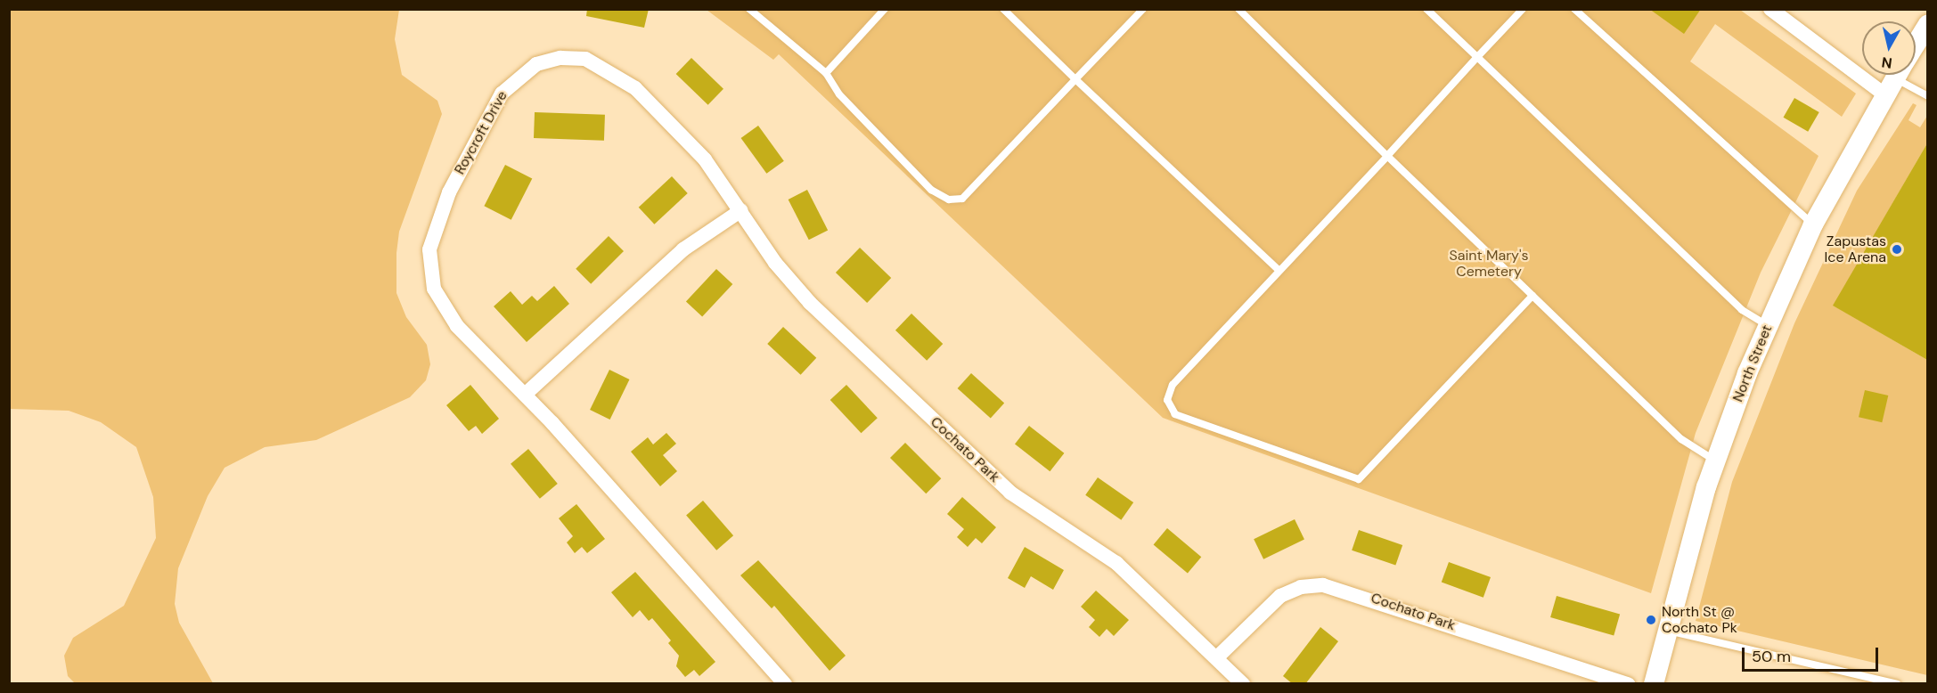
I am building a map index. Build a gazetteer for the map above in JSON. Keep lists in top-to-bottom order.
{
  "streets": {
    "main road": ["North Street"],
    "street": ["Roycroft Drive", "Cochato Park"]
  },
  "crossings": [
    ["Roycroft Drive", "Cochato Park"]
  ],
  "parks": ["Saint Mary's Cemetery"],
  "places": ["Zapustas Ice Arena", "North St @ Cochato Pk"],
  "scale_bar": "50 m",
  "north": "bottom"
}
